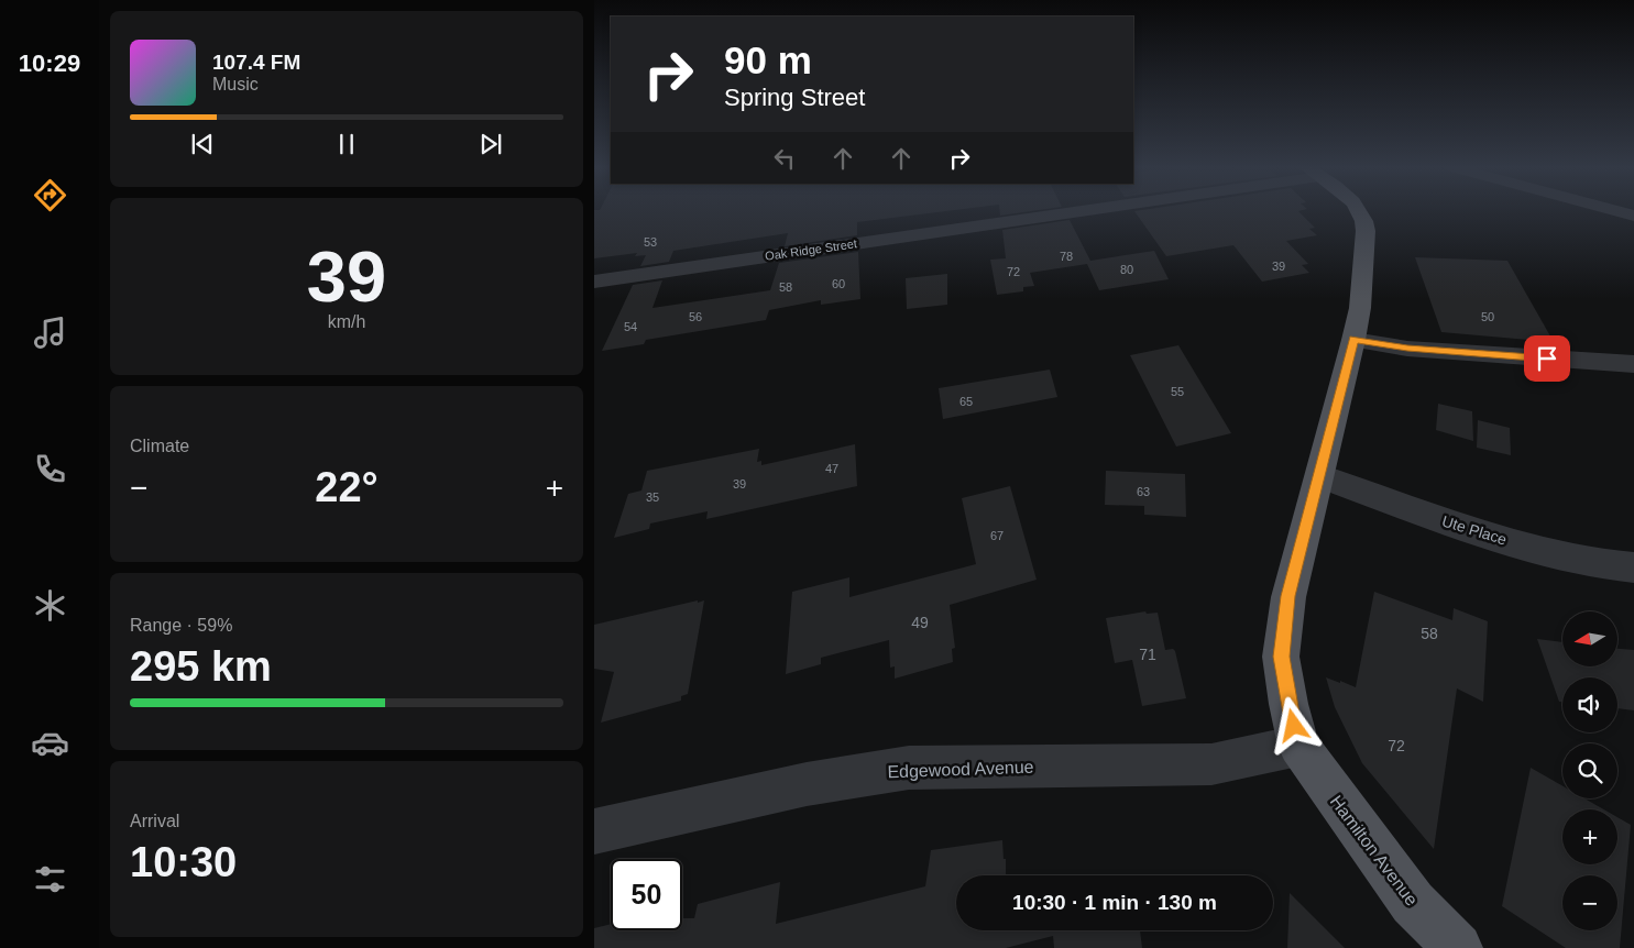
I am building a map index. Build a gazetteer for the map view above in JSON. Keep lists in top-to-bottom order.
{
  "streets": {
    "main road": ["Hamilton Avenue"],
    "street": ["Oak Ridge Street", "Ute Place", "Edgewood Avenue"]
  },
  "crossings": [
    ["Edgewood Avenue", "Hamilton Avenue"]
  ],
  "house_numbers": [
    "53",
    "78",
    "39",
    "80",
    "72",
    "60",
    "58",
    "56",
    "50",
    "54",
    "55",
    "65",
    "47",
    "39",
    "63",
    "35",
    "67",
    "49",
    "58",
    "71",
    "72"
  ],
  "north": "left",
  "page": {
    "tabs": "10:29",
    "turn": ["90 m", "Spring Street"],
    "song": ["107.4 FM", "Music"],
    "tile": [
      ["39", "km/h"],
      "Climate",
      ["Range · 59%", "295 km"],
      ["Arrival", "10:30"]
    ],
    "heat": ["−", "22°", "+"],
    "map_buttons": ["+", "−"],
    "limit": "50",
    "trip": "10:30 · 1 min · 130 m"
  }
}
